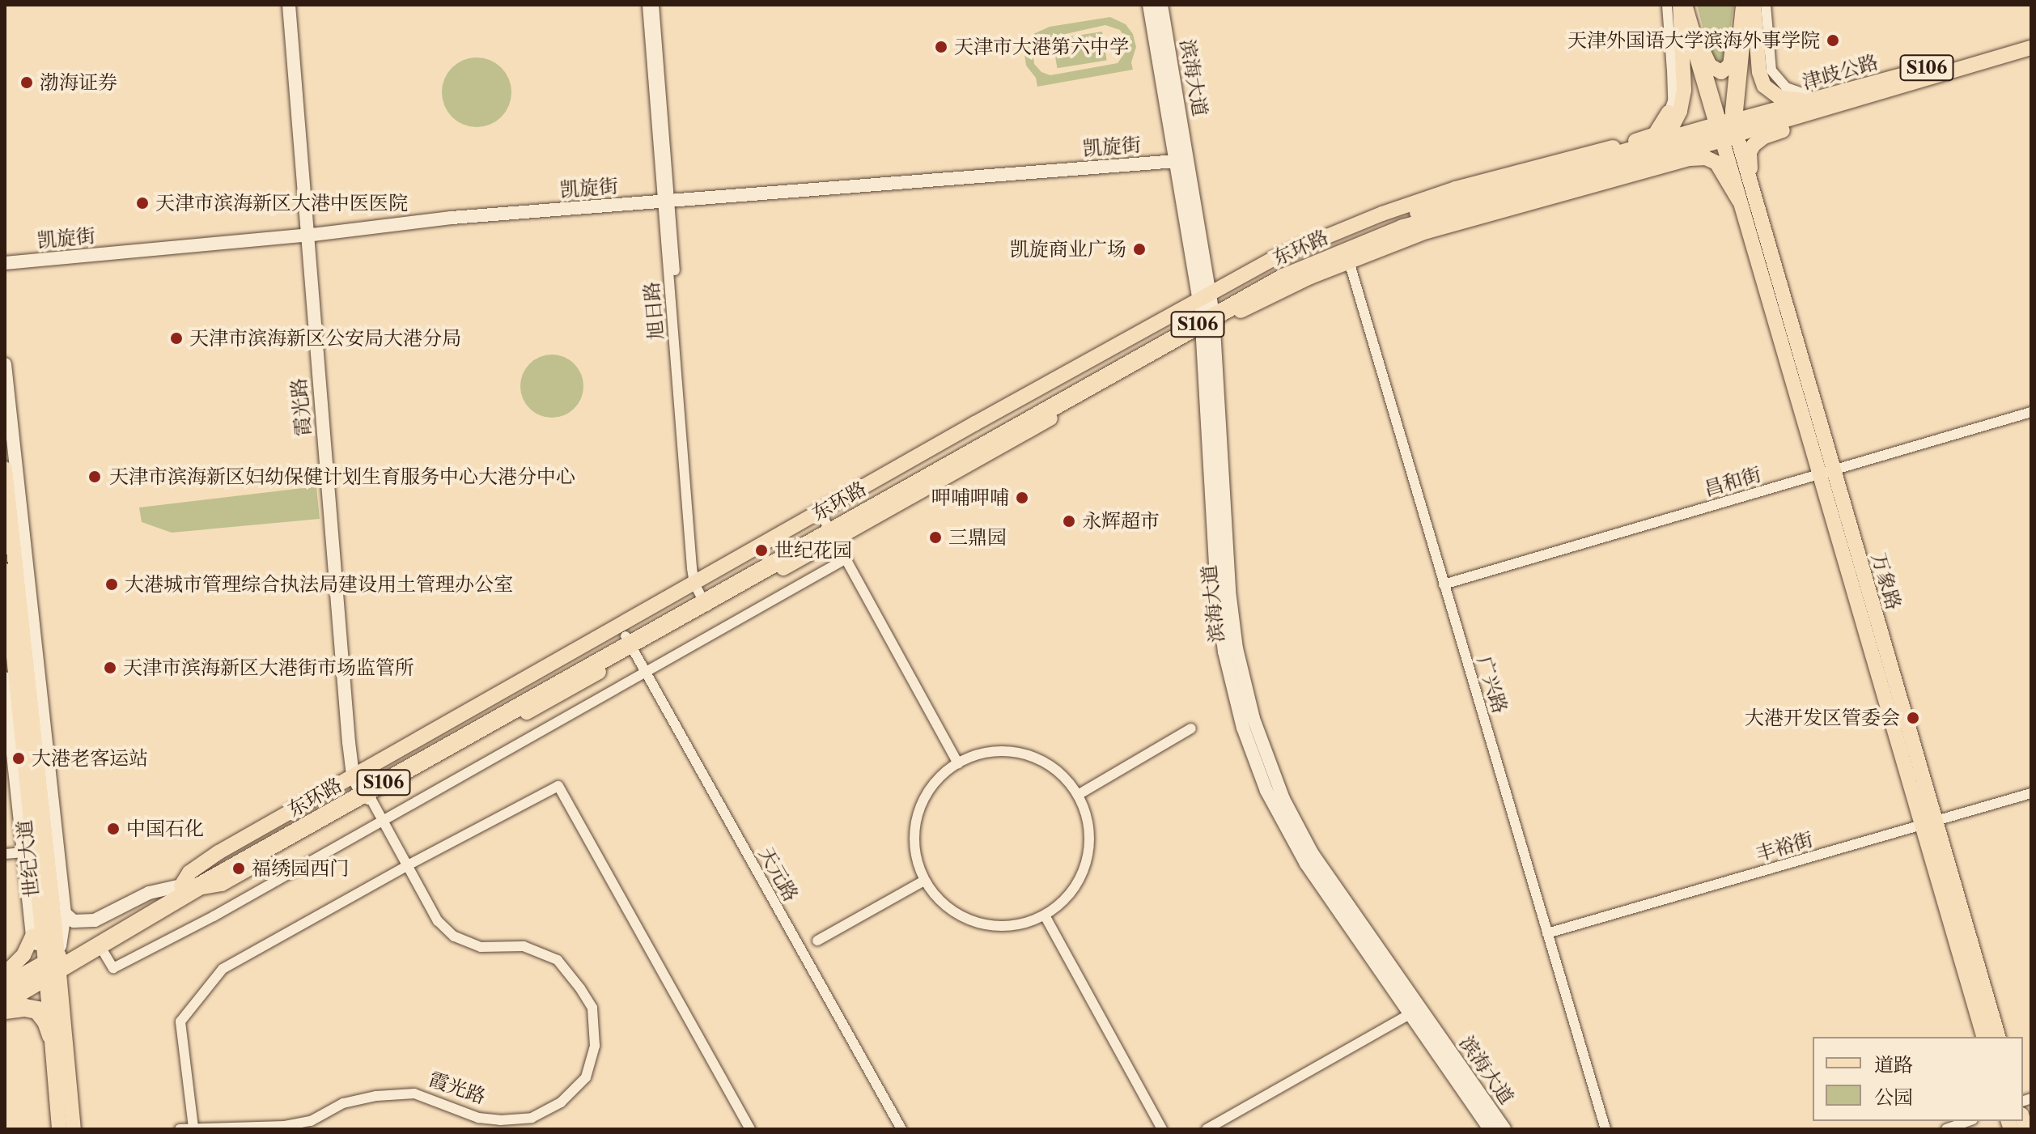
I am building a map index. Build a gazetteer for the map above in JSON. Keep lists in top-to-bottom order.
{
  "streets": {
    "highway": ["S106", "东环路"],
    "main road": [
      "津歧公路",
      "滨海大道",
      "凯旋街",
      "霞光路",
      "万象路",
      "世纪大道"
    ],
    "street": [
      "旭日路",
      "昌和街",
      "广兴路",
      "丰裕街",
      "天元路"
    ]
  },
  "crossings": [
    ["津歧公路", "东环路"],
    ["津歧公路", "万象路"],
    ["滨海大道", "凯旋街"],
    ["滨海大道", "东环路"],
    ["凯旋街", "旭日路"],
    ["凯旋街", "霞光路"],
    ["东环路", "旭日路"],
    ["东环路", "霞光路"],
    ["东环路", "万象路"],
    ["东环路", "广兴路"],
    ["东环路", "世纪大道"],
    ["东环路", "天元路"],
    ["昌和街", "万象路"],
    ["昌和街", "广兴路"],
    ["万象路", "丰裕街"],
    ["广兴路", "丰裕街"]
  ],
  "places": [
    "天津外国语大学滨海外事学院",
    "天津市大港第六中学",
    "渤海证券",
    "天津市滨海新区大港中医医院",
    "凯旋商业广场",
    "天津市滨海新区公安局大港分局",
    "天津市滨海新区妇幼保健计划生育服务中心大港分中心",
    "呷哺呷哺",
    "永辉超市",
    "三鼎园",
    "世纪花园",
    "大港城市管理综合执法局建设用土管理办公室",
    "天津市滨海新区大港街市场监管所",
    "大港开发区管委会",
    "大港老客运站",
    "中国石化",
    "福绣园西门"
  ],
  "legend": ["道路", "公园"]
}
